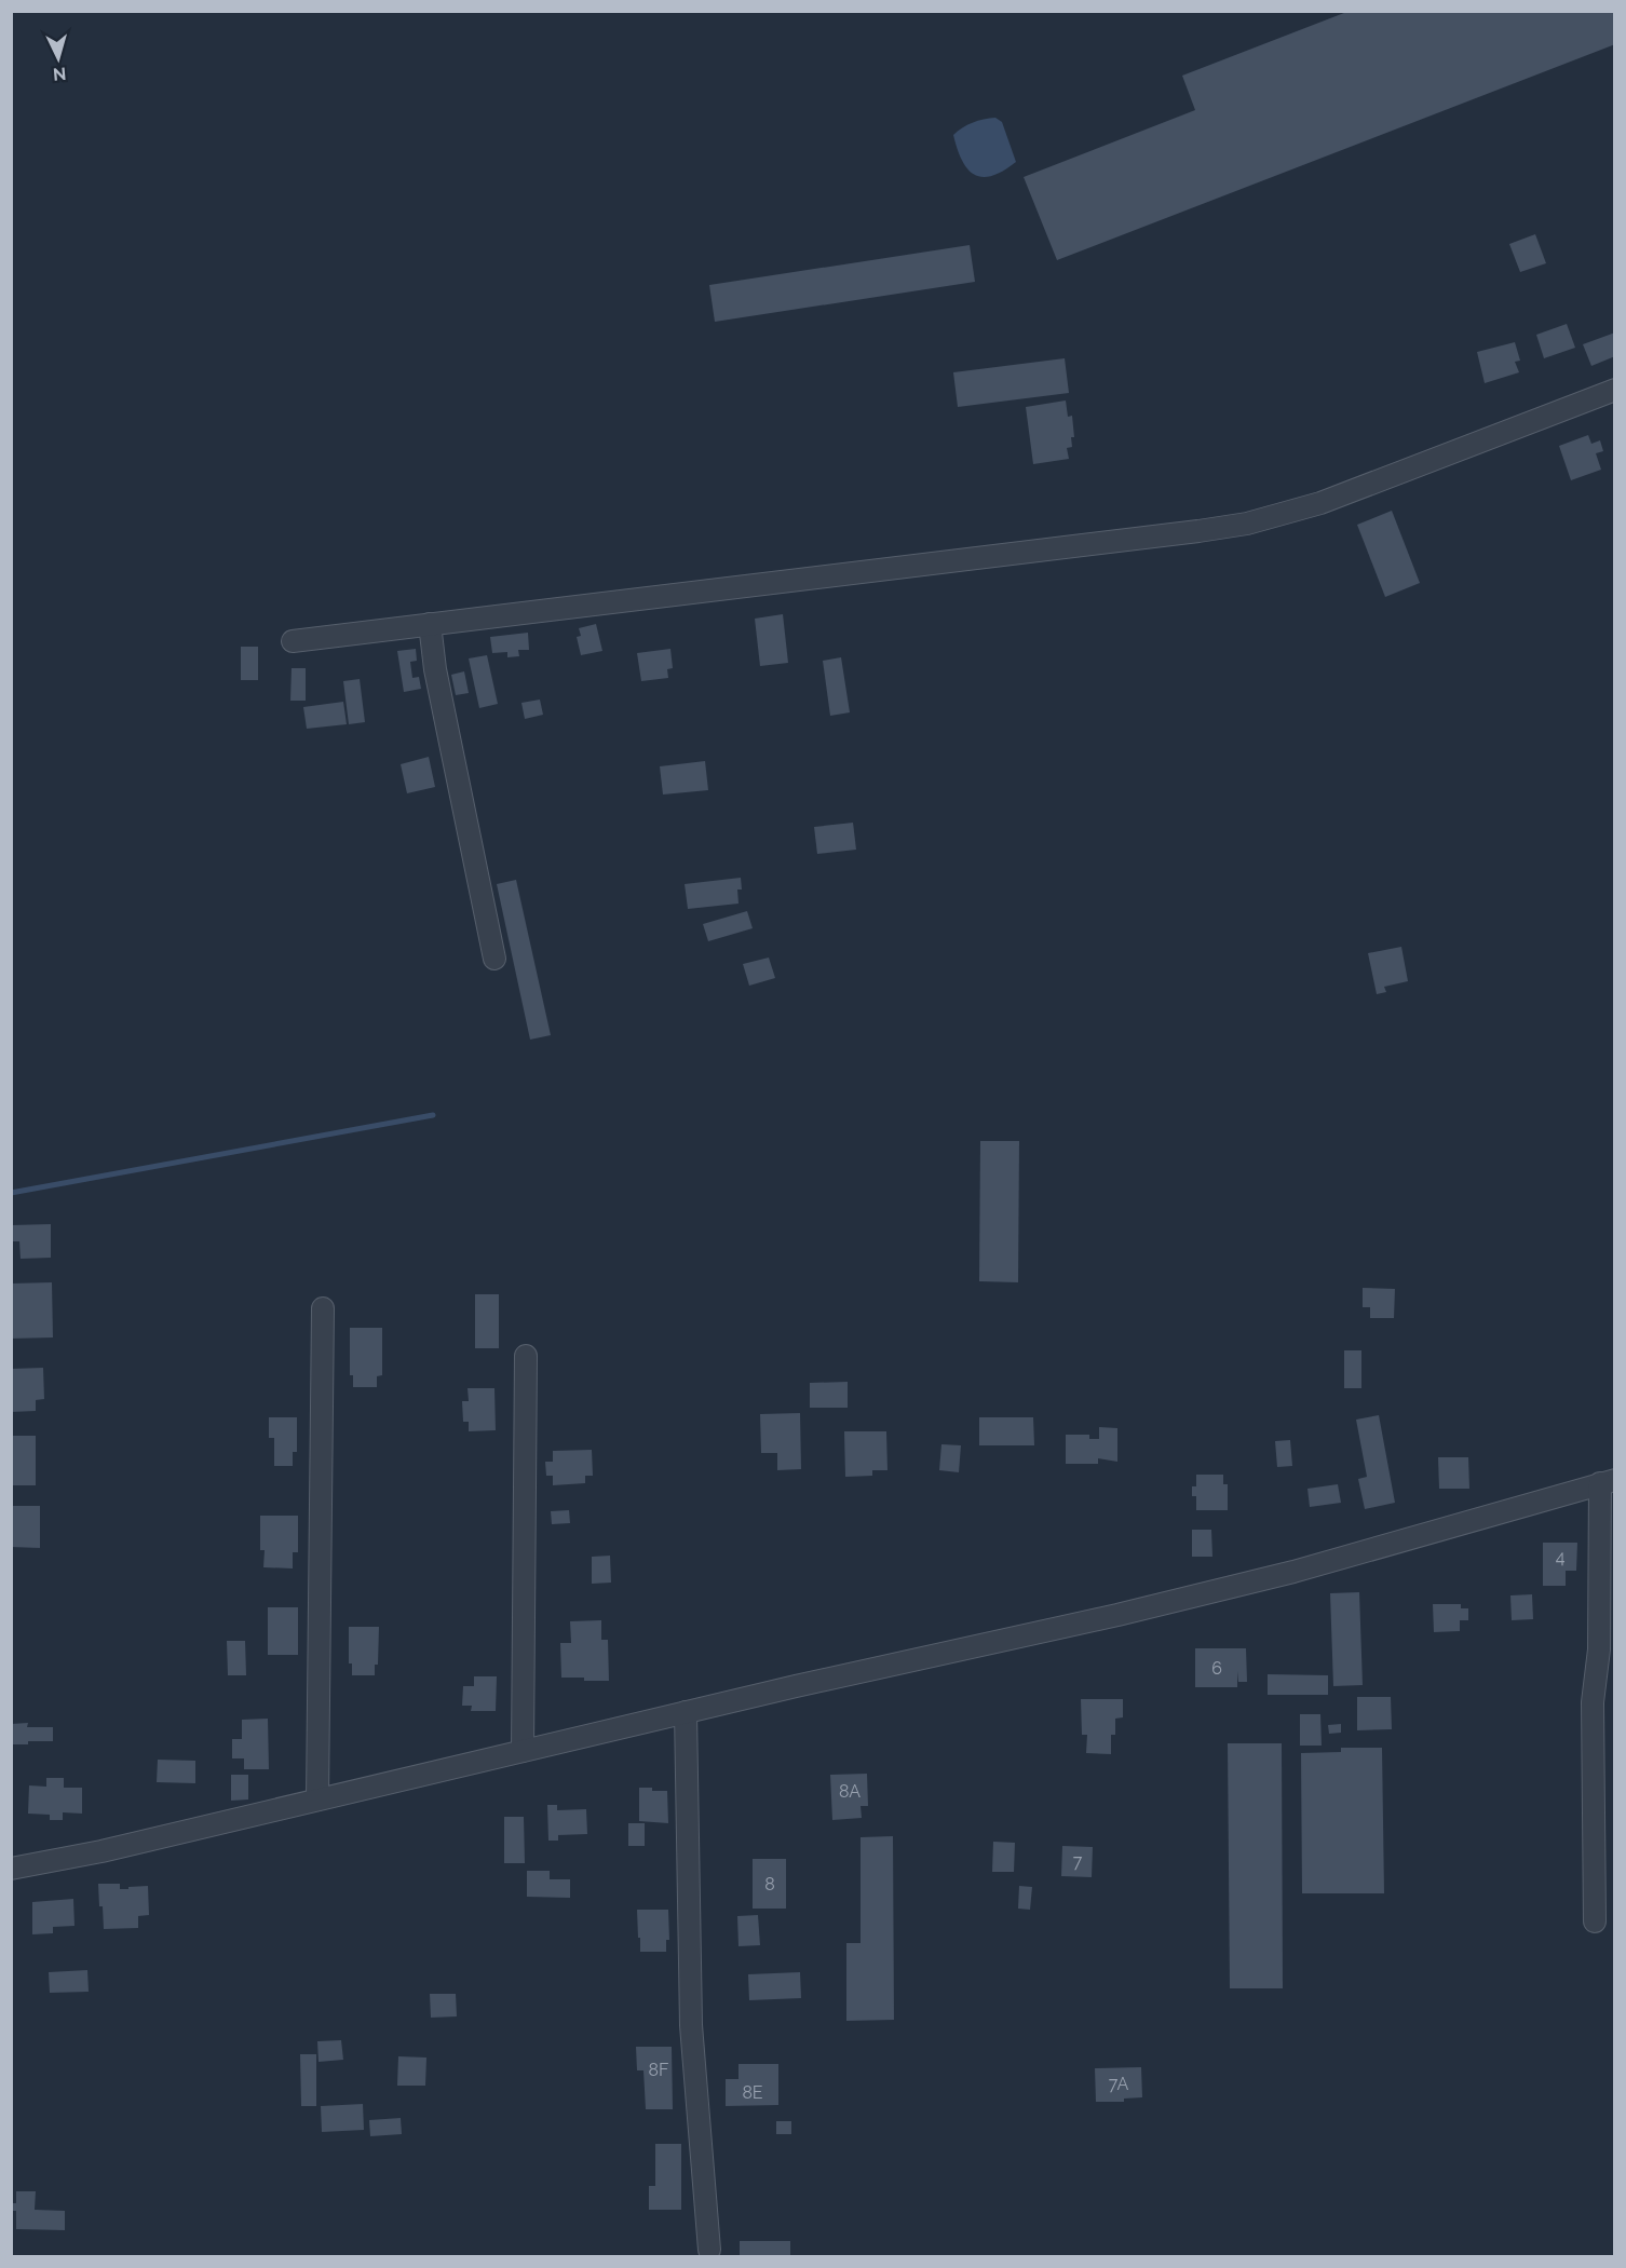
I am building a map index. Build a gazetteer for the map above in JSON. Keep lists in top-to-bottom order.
{
  "house_numbers": [
    "4",
    "6",
    "8A",
    "7",
    "8",
    "8F",
    "7A",
    "8E"
  ],
  "north": "bottom"
}
